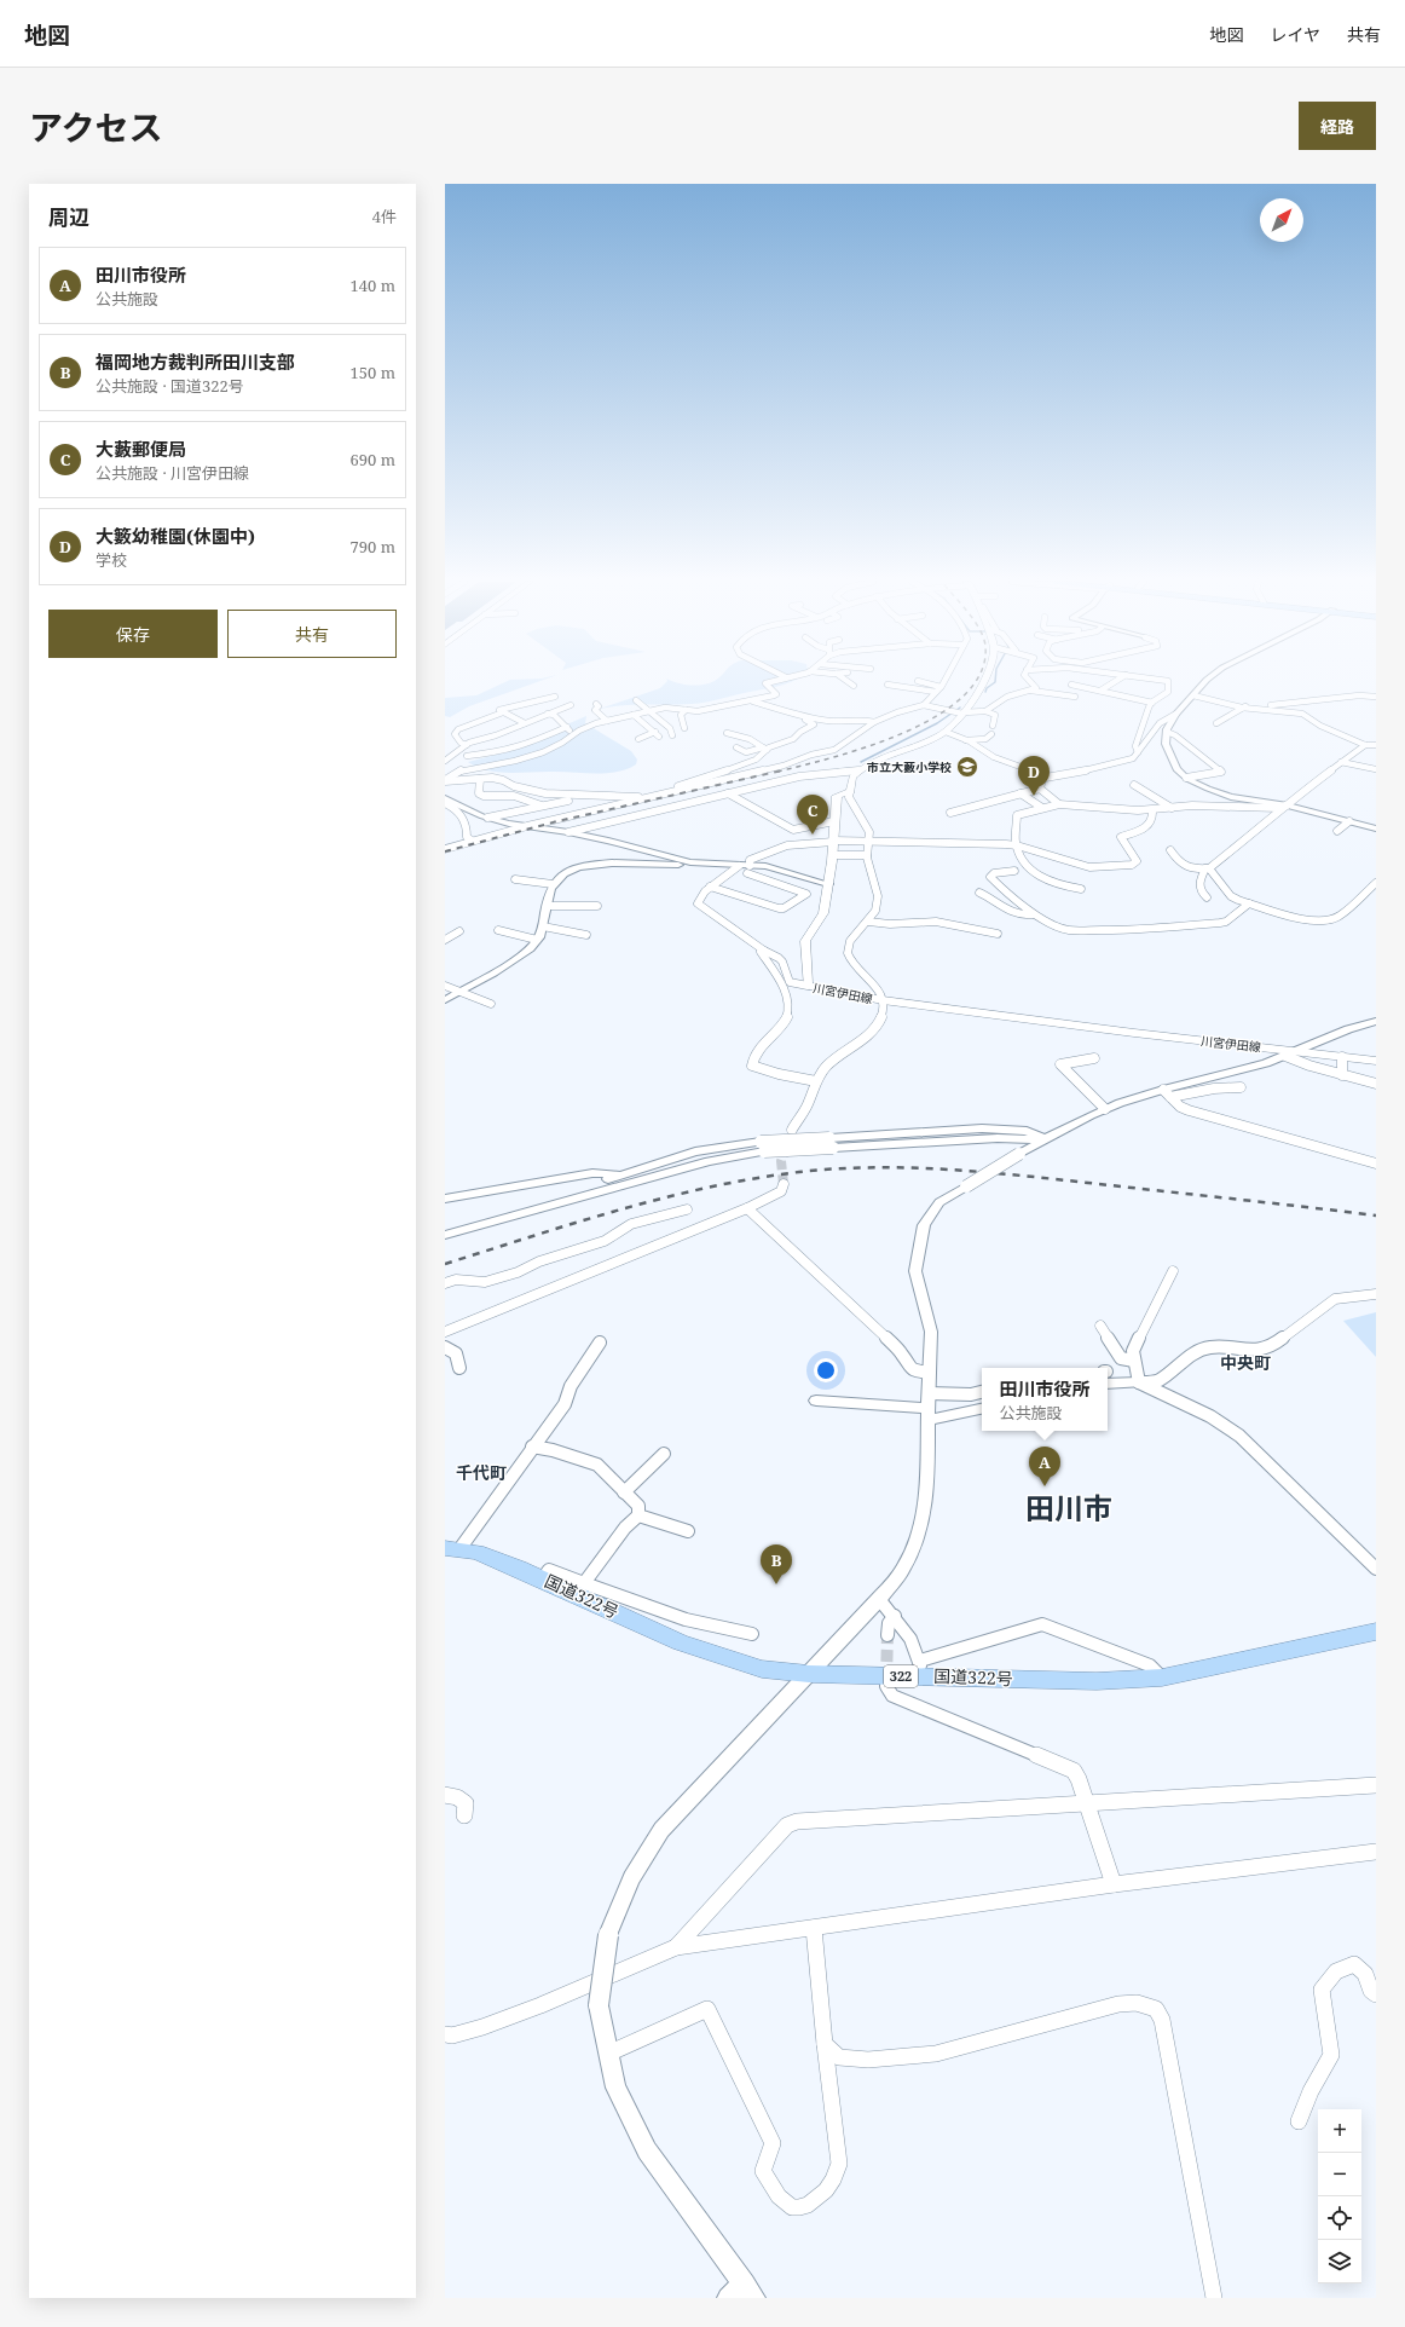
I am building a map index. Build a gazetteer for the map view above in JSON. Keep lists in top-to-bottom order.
{
  "streets": {
    "highway": ["国道322号", "322"],
    "main road": ["川宮伊田線"]
  },
  "districts": ["中央町", "千代町", "田川市"],
  "places": {
    "school or university": ["市立大藪小学校"]
  },
  "north": "top right",
  "page": {
    "header": "地図",
    "nav": ["地図", "レイヤ", "共有"],
    "title": "アクセス",
    "buttons": [
      "経路",
      ["保存", "共有"]
    ],
    "heading": ["周辺", "4件"],
    "list": [
      {
        "mark": "A",
        "name": "田川市役所",
        "note": "公共施設",
        "value": "140 m"
      },
      {
        "mark": "B",
        "name": "福岡地方裁判所田川支部",
        "note": "公共施設 · 国道322号",
        "value": "150 m"
      },
      {
        "mark": "C",
        "name": "大藪郵便局",
        "note": "公共施設 · 川宮伊田線",
        "value": "690 m"
      },
      {
        "mark": "D",
        "name": "大籔幼稚園(休園中)",
        "note": "学校",
        "value": "790 m"
      }
    ],
    "pins": [
      "D",
      "C",
      "A",
      "B"
    ],
    "popup": ["田川市役所", "公共施設"],
    "map_buttons": ["+", "−"]
  }
}
